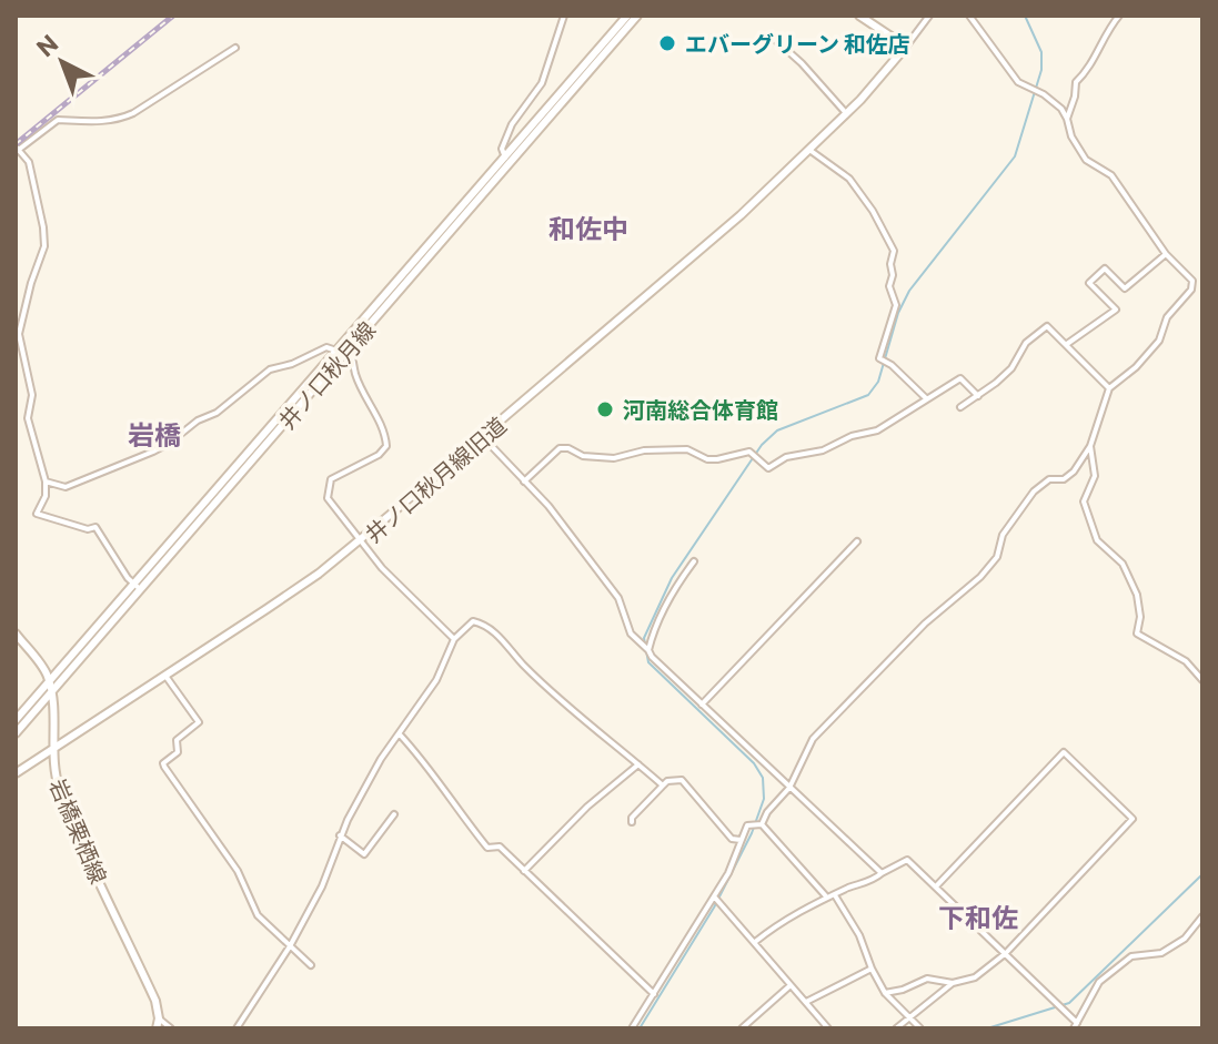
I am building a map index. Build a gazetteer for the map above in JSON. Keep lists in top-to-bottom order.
{
  "streets": {
    "main road": ["井ノ口秋月線", "井ノ口秋月線旧道", "岩橋栗栖線"]
  },
  "crossings": [
    ["井ノ口秋月線", "岩橋栗栖線"]
  ],
  "districts": ["和佐中", "岩橋", "下和佐"],
  "places": ["エバーグリーン 和佐店", "河南総合体育館"],
  "north": "top left"
}
